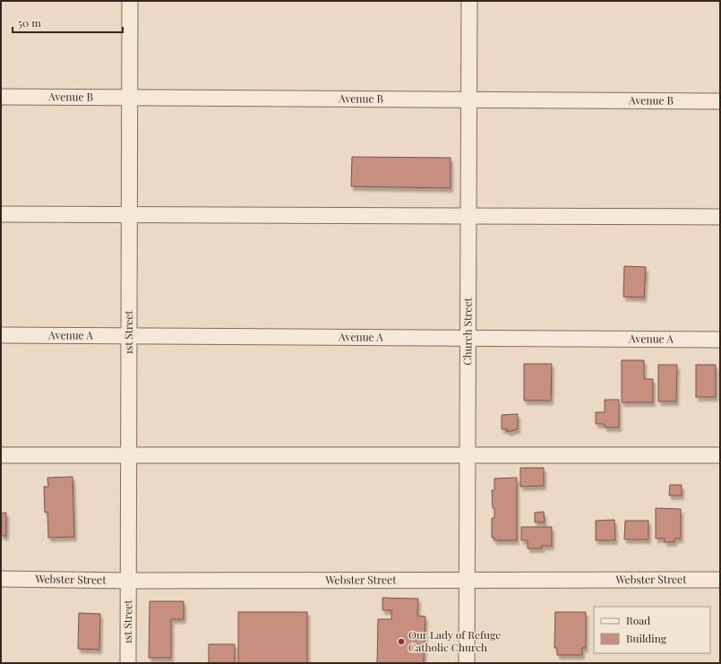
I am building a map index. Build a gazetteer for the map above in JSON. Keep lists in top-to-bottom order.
{
  "streets": {
    "street": [
      "Avenue B",
      "1st Street",
      "Church Street",
      "Avenue A",
      "Webster Street"
    ]
  },
  "crossings": [
    ["Avenue B", "1st Street"],
    ["Avenue B", "Church Street"],
    ["1st Street", "Avenue A"],
    ["1st Street", "Webster Street"],
    ["Church Street", "Avenue A"],
    ["Church Street", "Webster Street"]
  ],
  "places": ["Our Lady of Refuge Catholic Church"],
  "legend": ["Road", "Building"],
  "scale_bar": "50 m"
}
